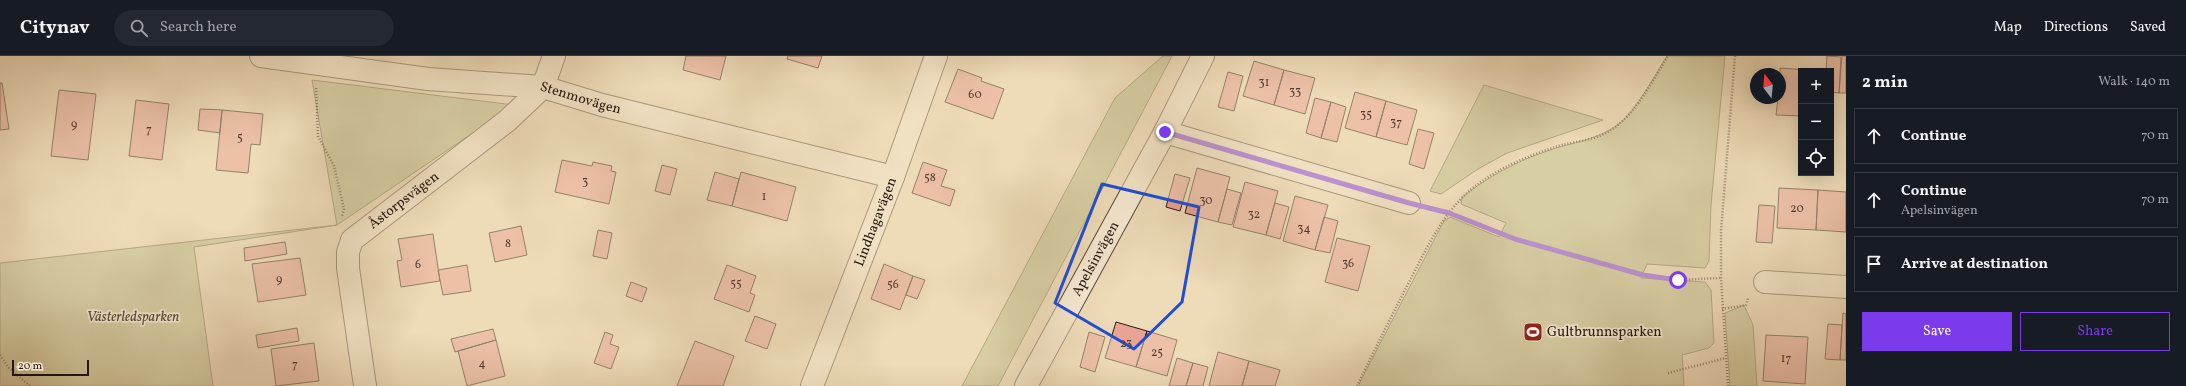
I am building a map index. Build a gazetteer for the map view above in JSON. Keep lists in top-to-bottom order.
{
  "streets": {
    "street": [
      "Stenmovägen",
      "Åstorpsvägen",
      "Lindhagavägen",
      "Apelsinvägen"
    ]
  },
  "crossings": [
    ["Stenmovägen", "Åstorpsvägen"],
    ["Stenmovägen", "Lindhagavägen"]
  ],
  "parks": ["Västerledsparken"],
  "places": {
    "sports": ["Gultbrunnsparken"]
  },
  "house_numbers": [
    "31",
    "33",
    "60",
    "35",
    "37",
    "9",
    "7",
    "5",
    "58",
    "3",
    "1",
    "30",
    "20",
    "32",
    "34",
    "8",
    "36",
    "6",
    "9",
    "55",
    "56",
    "23",
    "25",
    "17",
    "4",
    "7"
  ],
  "scale_bar": "20 m",
  "north": "top",
  "page": {
    "header": "Citynav",
    "search": "Search here",
    "nav": ["Map", "Directions", "Saved"],
    "heading": ["2 min", "Walk · 140 m"],
    "map_buttons": ["+", "−"],
    "list": [
      ["Continue", "70 m"],
      ["Continue", "Apelsinvägen", "70 m"],
      "Arrive at destination"
    ],
    "buttons": ["Save", "Share"],
    "scale": "20 m"
  }
}
